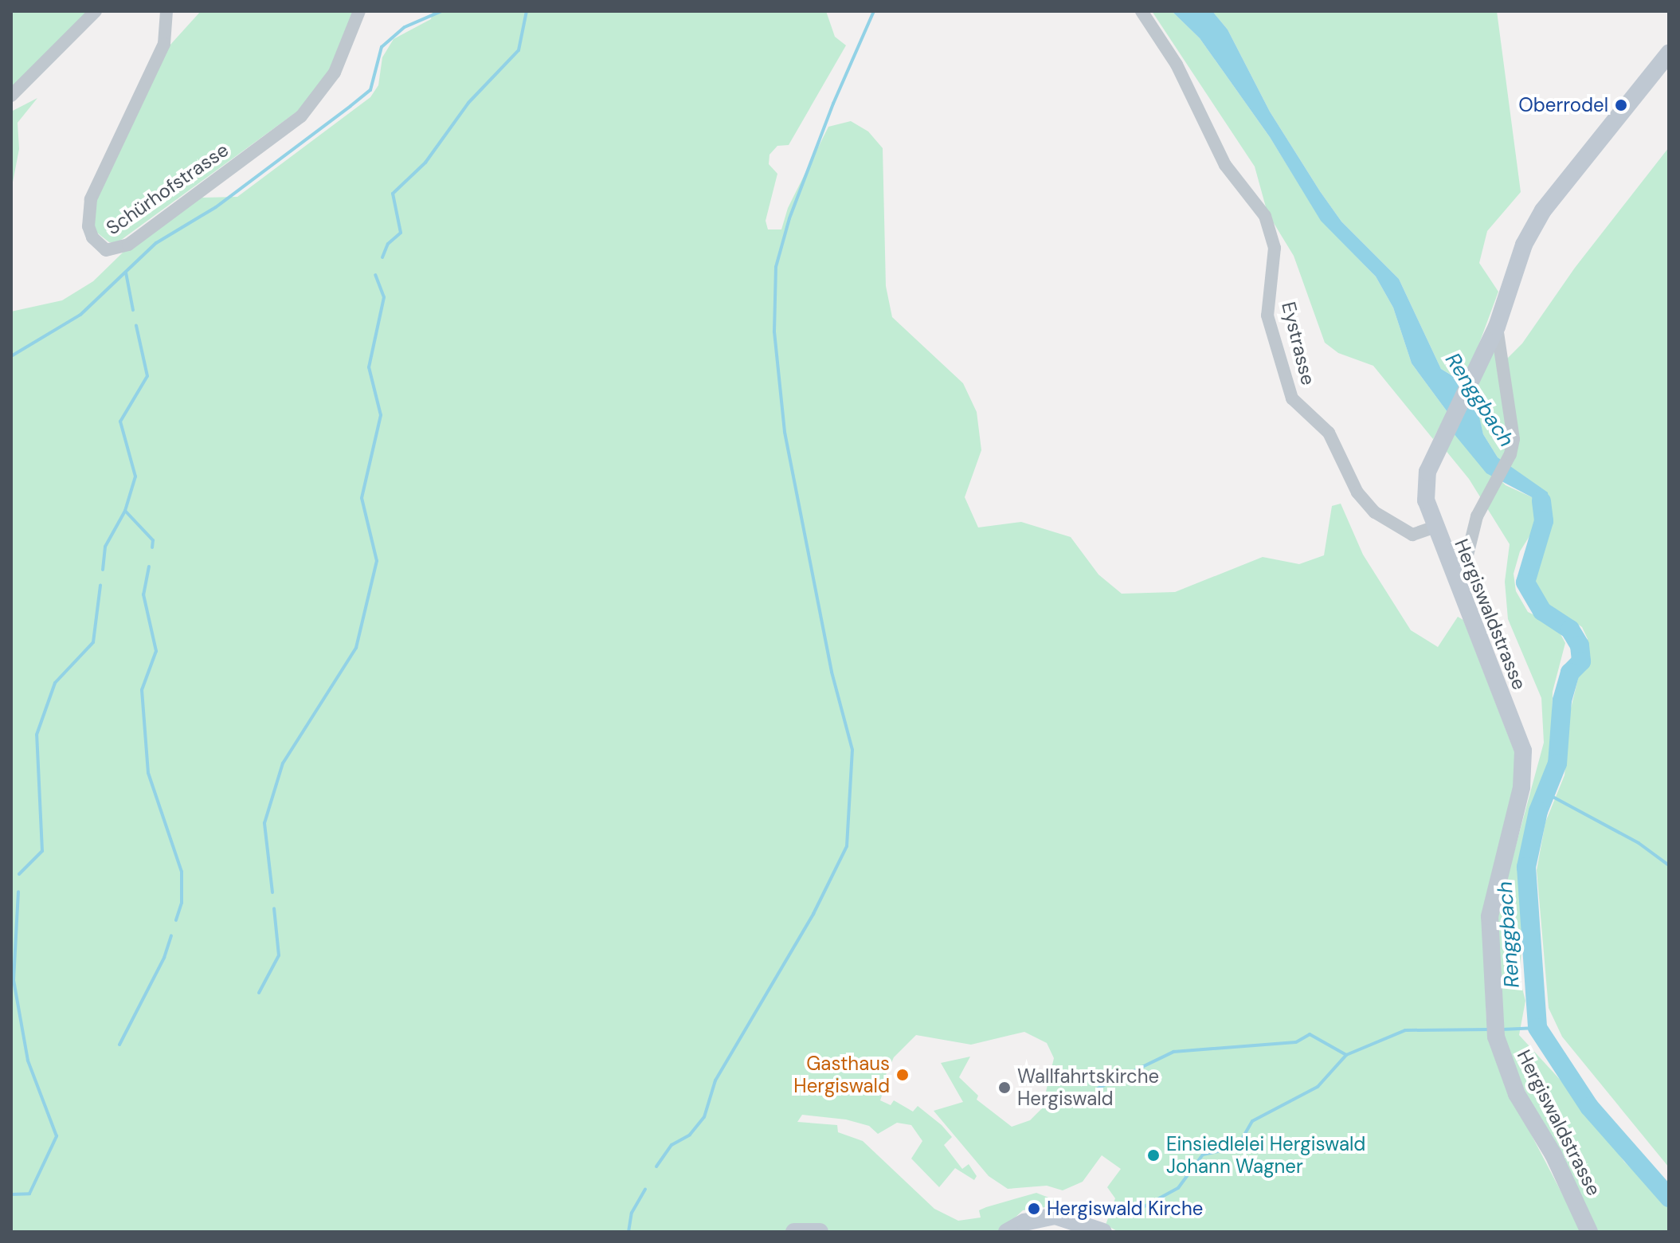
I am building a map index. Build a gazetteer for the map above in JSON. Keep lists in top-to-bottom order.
{
  "streets": {
    "street": ["Schürhofstrasse", "Eystrasse", "Hergiswaldstrasse"]
  },
  "crossings": [
    ["Eystrasse", "Hergiswaldstrasse"]
  ],
  "water": ["Renggbach"],
  "places": [
    "Oberrodel",
    "Gasthaus Hergiswald",
    "Wallfahrtskirche Hergiswald",
    "Einsiedlelei Hergiswald Johann Wagner",
    "Hergiswald Kirche"
  ]
}
